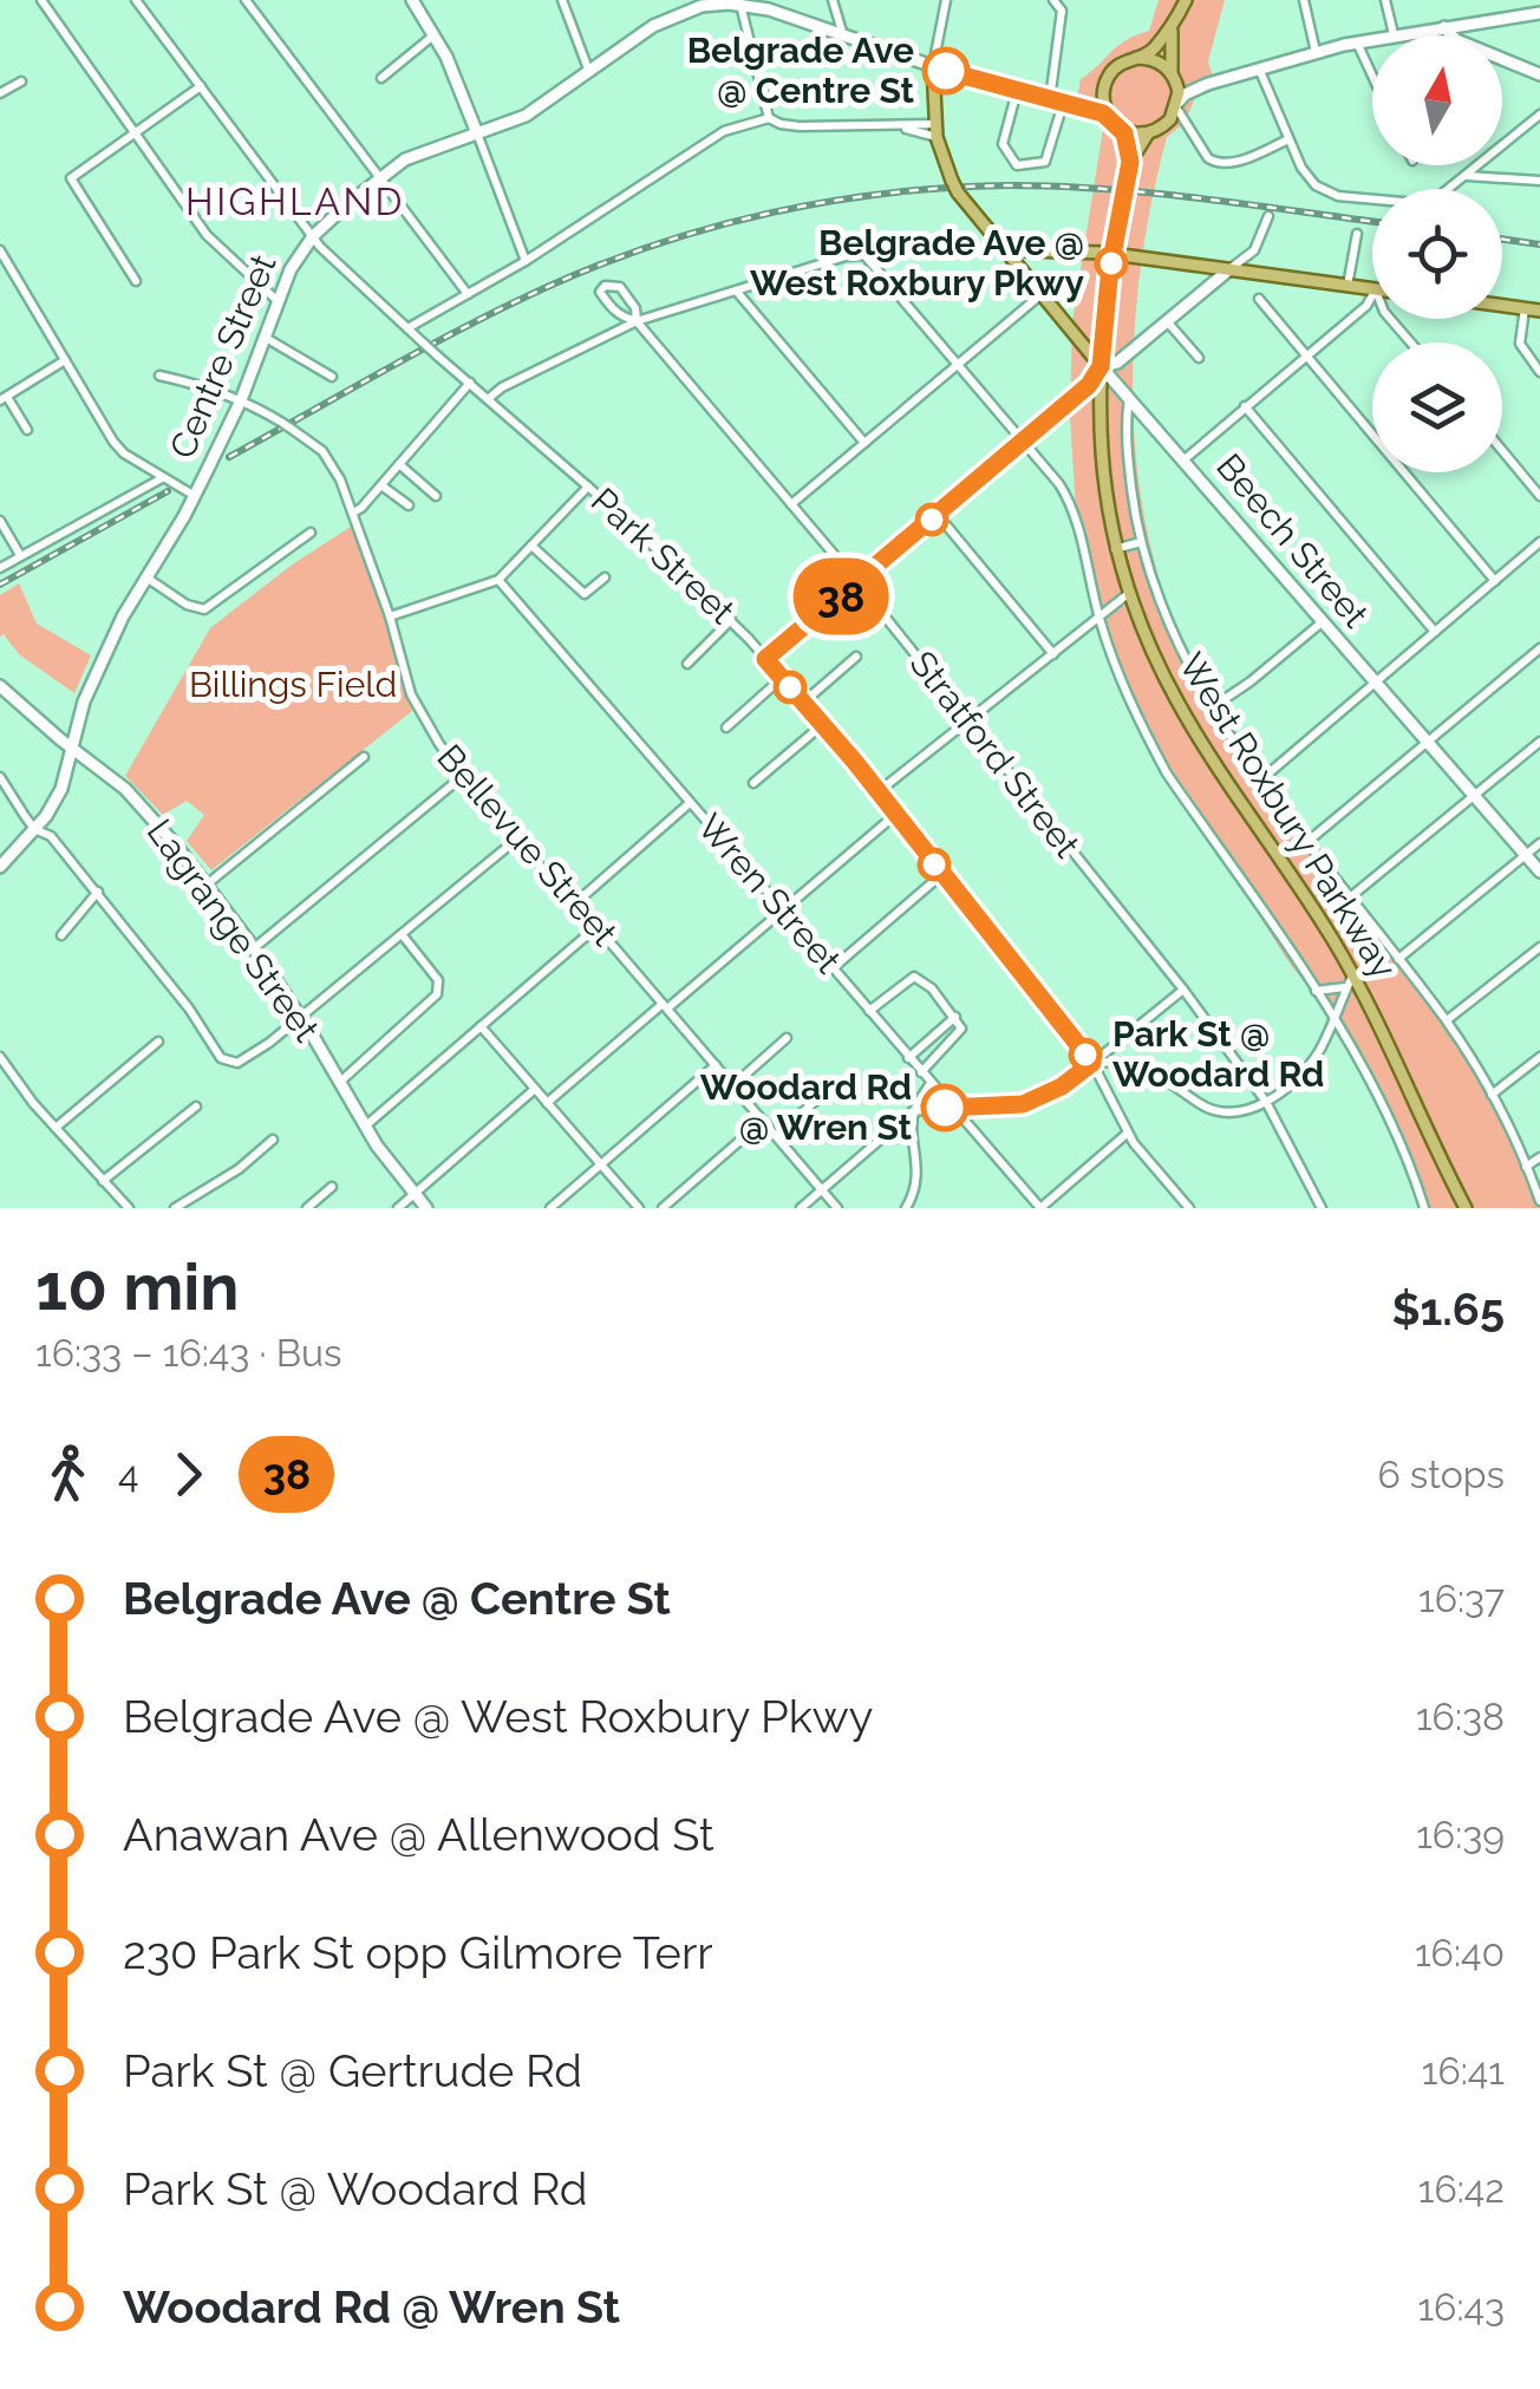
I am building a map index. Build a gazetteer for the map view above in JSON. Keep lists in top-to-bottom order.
{
  "streets": {
    "main road": [
      "Centre Street",
      "Beech Street",
      "West Roxbury Parkway",
      "Lagrange Street"
    ],
    "street": [
      "Park Street",
      "Stratford Street",
      "Bellevue Street",
      "Wren Street"
    ]
  },
  "crossings": [
    ["Centre Street", "Park Street"],
    ["Centre Street", "West Roxbury Parkway"],
    ["Centre Street", "Bellevue Street"],
    ["Centre Street", "Lagrange Street"],
    ["Beech Street", "West Roxbury Parkway"]
  ],
  "districts": ["HIGHLAND"],
  "parks": ["Billings Field"],
  "places": [
    "Belgrade Ave @ Centre St",
    "Belgrade Ave @ West Roxbury Pkwy",
    "Park St @ Woodard Rd",
    "Woodard Rd @ Wren St"
  ],
  "lines": ["bus line 38"],
  "north": "top",
  "page": {
    "on_map": "38",
    "heading": ["10 min", "16:33 – 16:43 · Bus", "$1.65"],
    "legs": ["4", "38", "6 stops"],
    "list": [
      {
        "name": "Belgrade Ave @ Centre St",
        "value": "16:37"
      },
      {
        "name": "Belgrade Ave @ West Roxbury Pkwy",
        "value": "16:38"
      },
      {
        "name": "Anawan Ave @ Allenwood St",
        "value": "16:39"
      },
      {
        "name": "230 Park St opp Gilmore Terr",
        "value": "16:40"
      },
      {
        "name": "Park St @ Gertrude Rd",
        "value": "16:41"
      },
      {
        "name": "Park St @ Woodard Rd",
        "value": "16:42"
      },
      {
        "name": "Woodard Rd @ Wren St",
        "value": "16:43"
      }
    ]
  }
}
